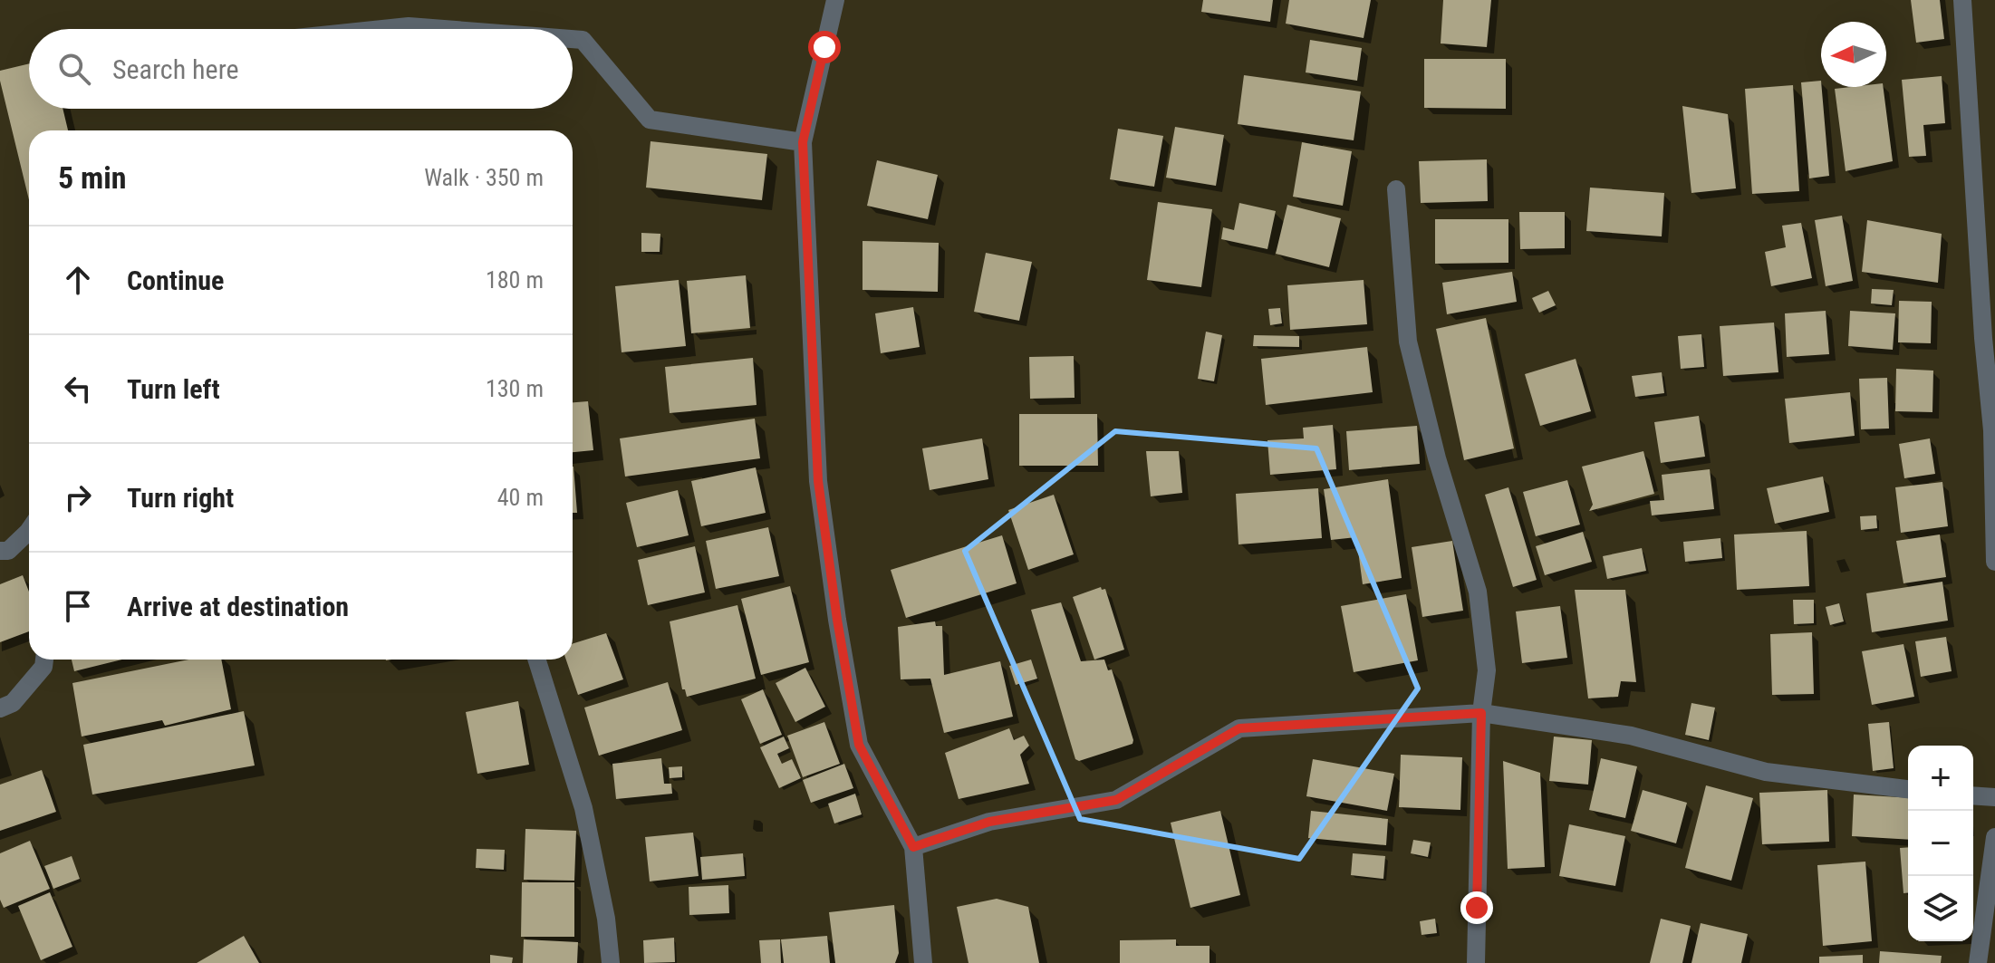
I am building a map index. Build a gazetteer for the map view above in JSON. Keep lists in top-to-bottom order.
{
  "north": "left",
  "page": {
    "search": "Search here",
    "heading": ["5 min", "Walk · 350 m"],
    "list": [
      ["Continue", "180 m"],
      ["Turn left", "130 m"],
      ["Turn right", "40 m"],
      "Arrive at destination"
    ],
    "map_buttons": ["+", "−"]
  }
}
